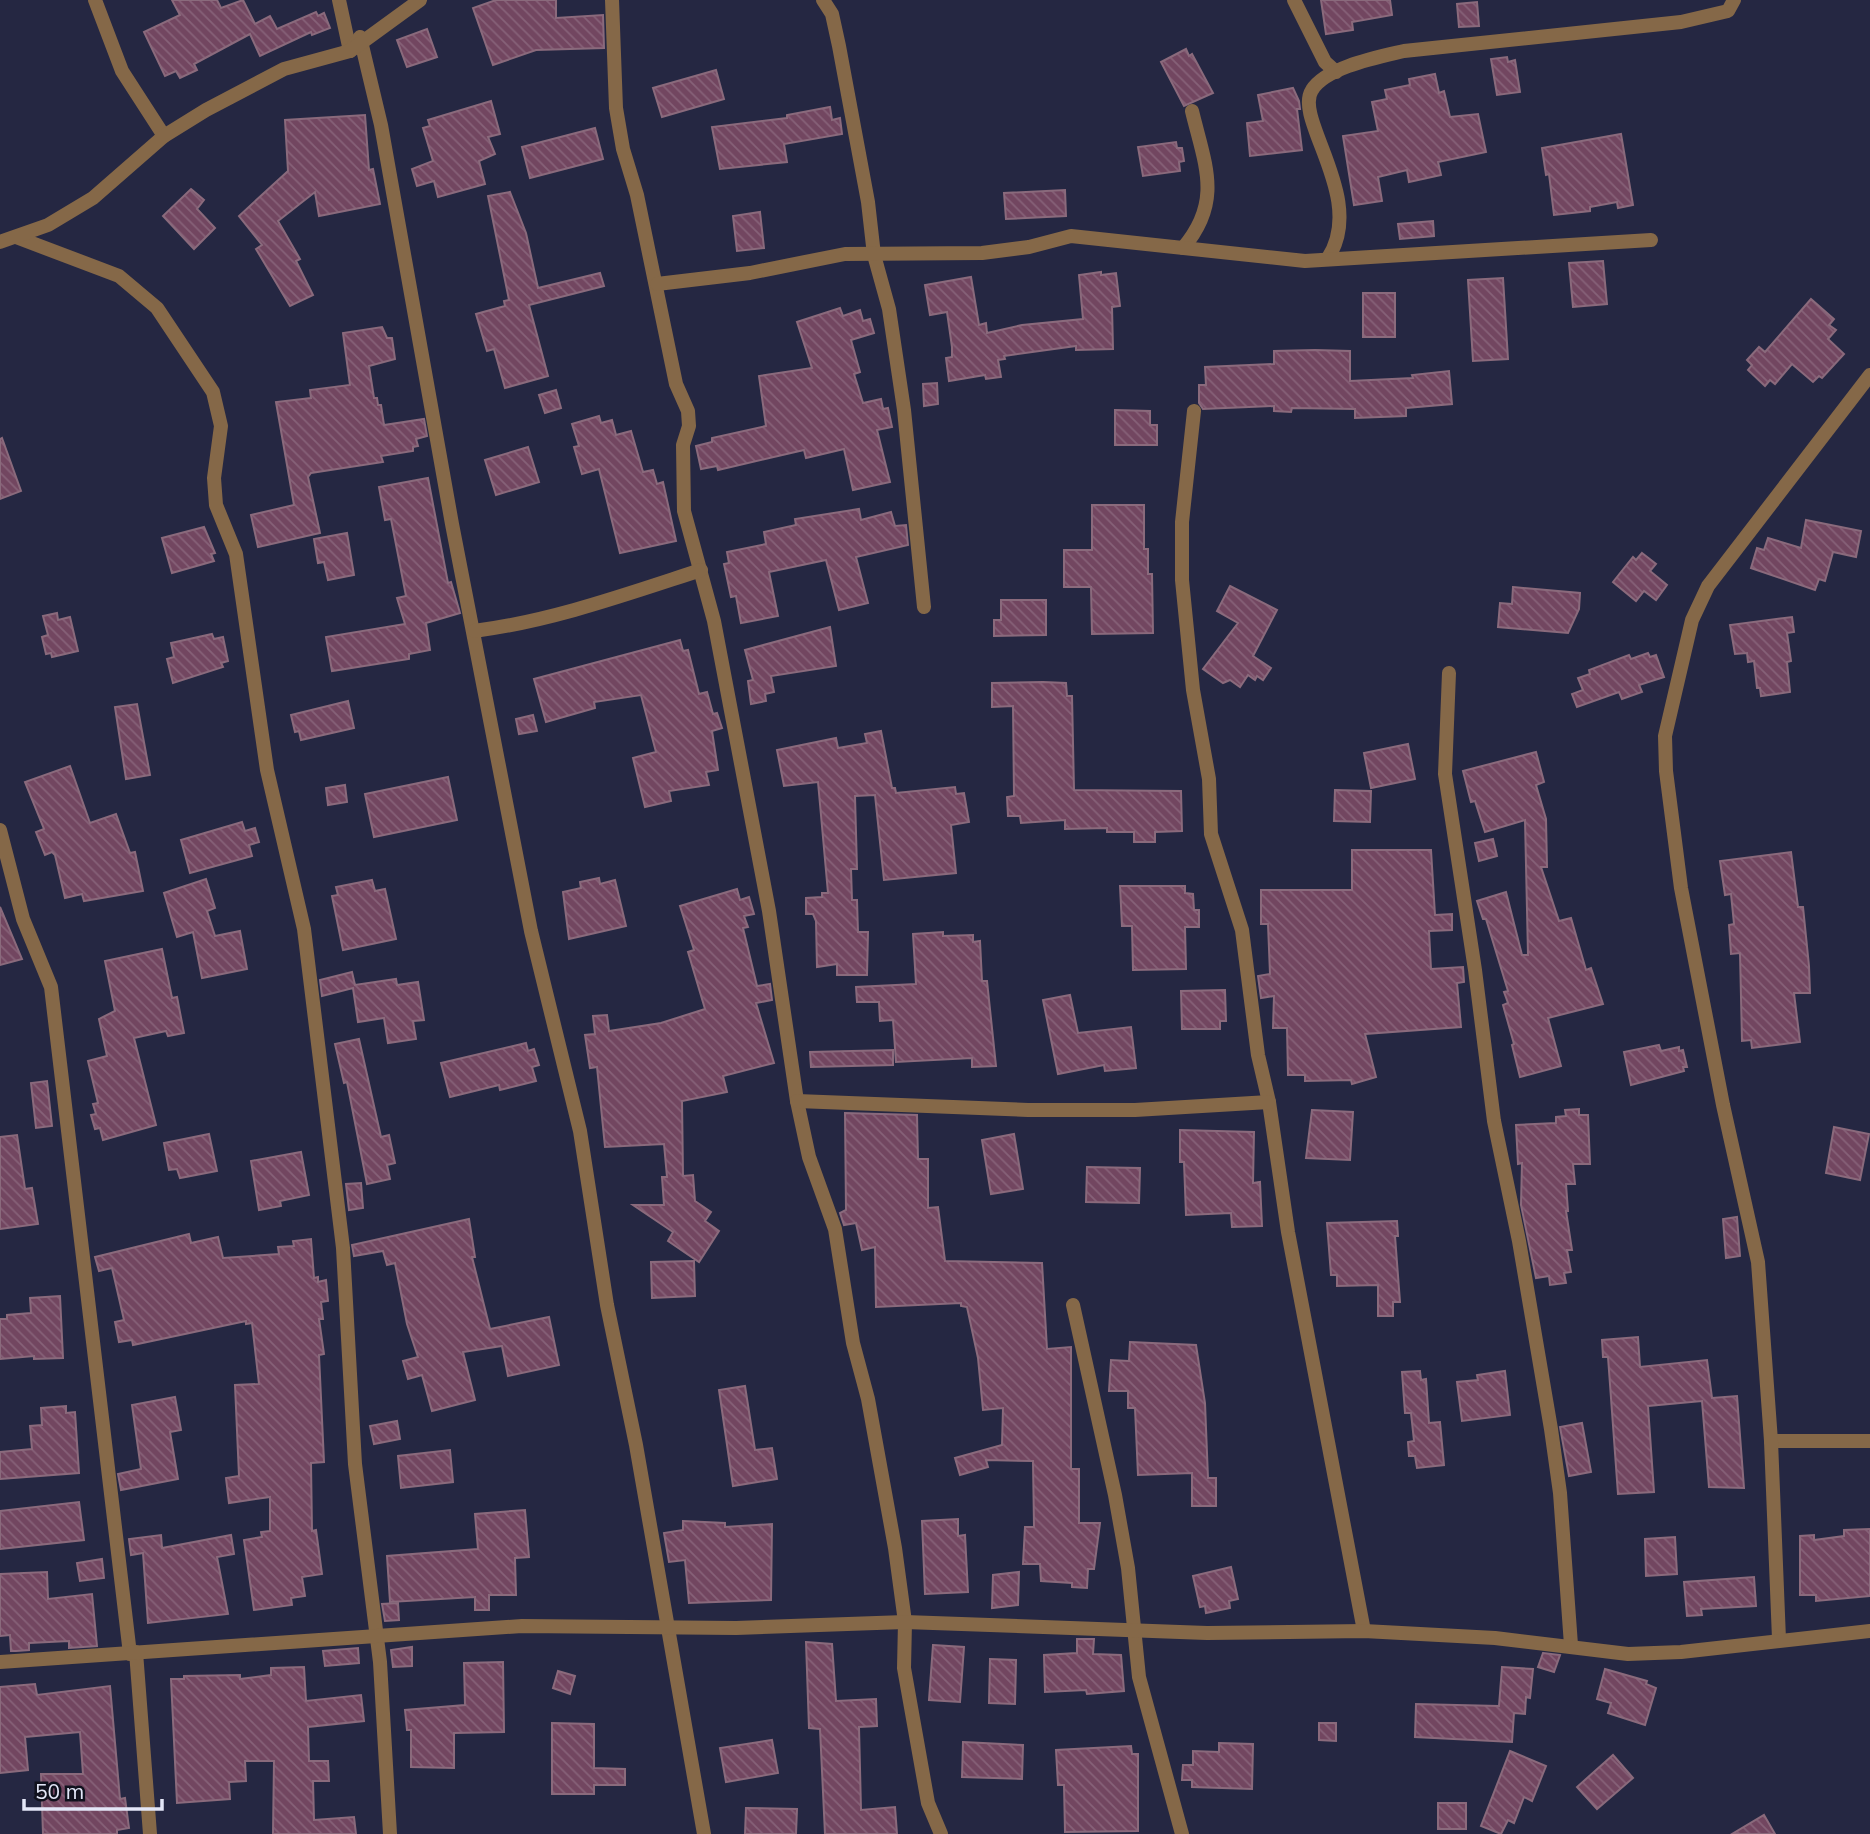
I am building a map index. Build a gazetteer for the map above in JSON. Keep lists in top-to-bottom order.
{
  "scale_bar": "50 m"
}
